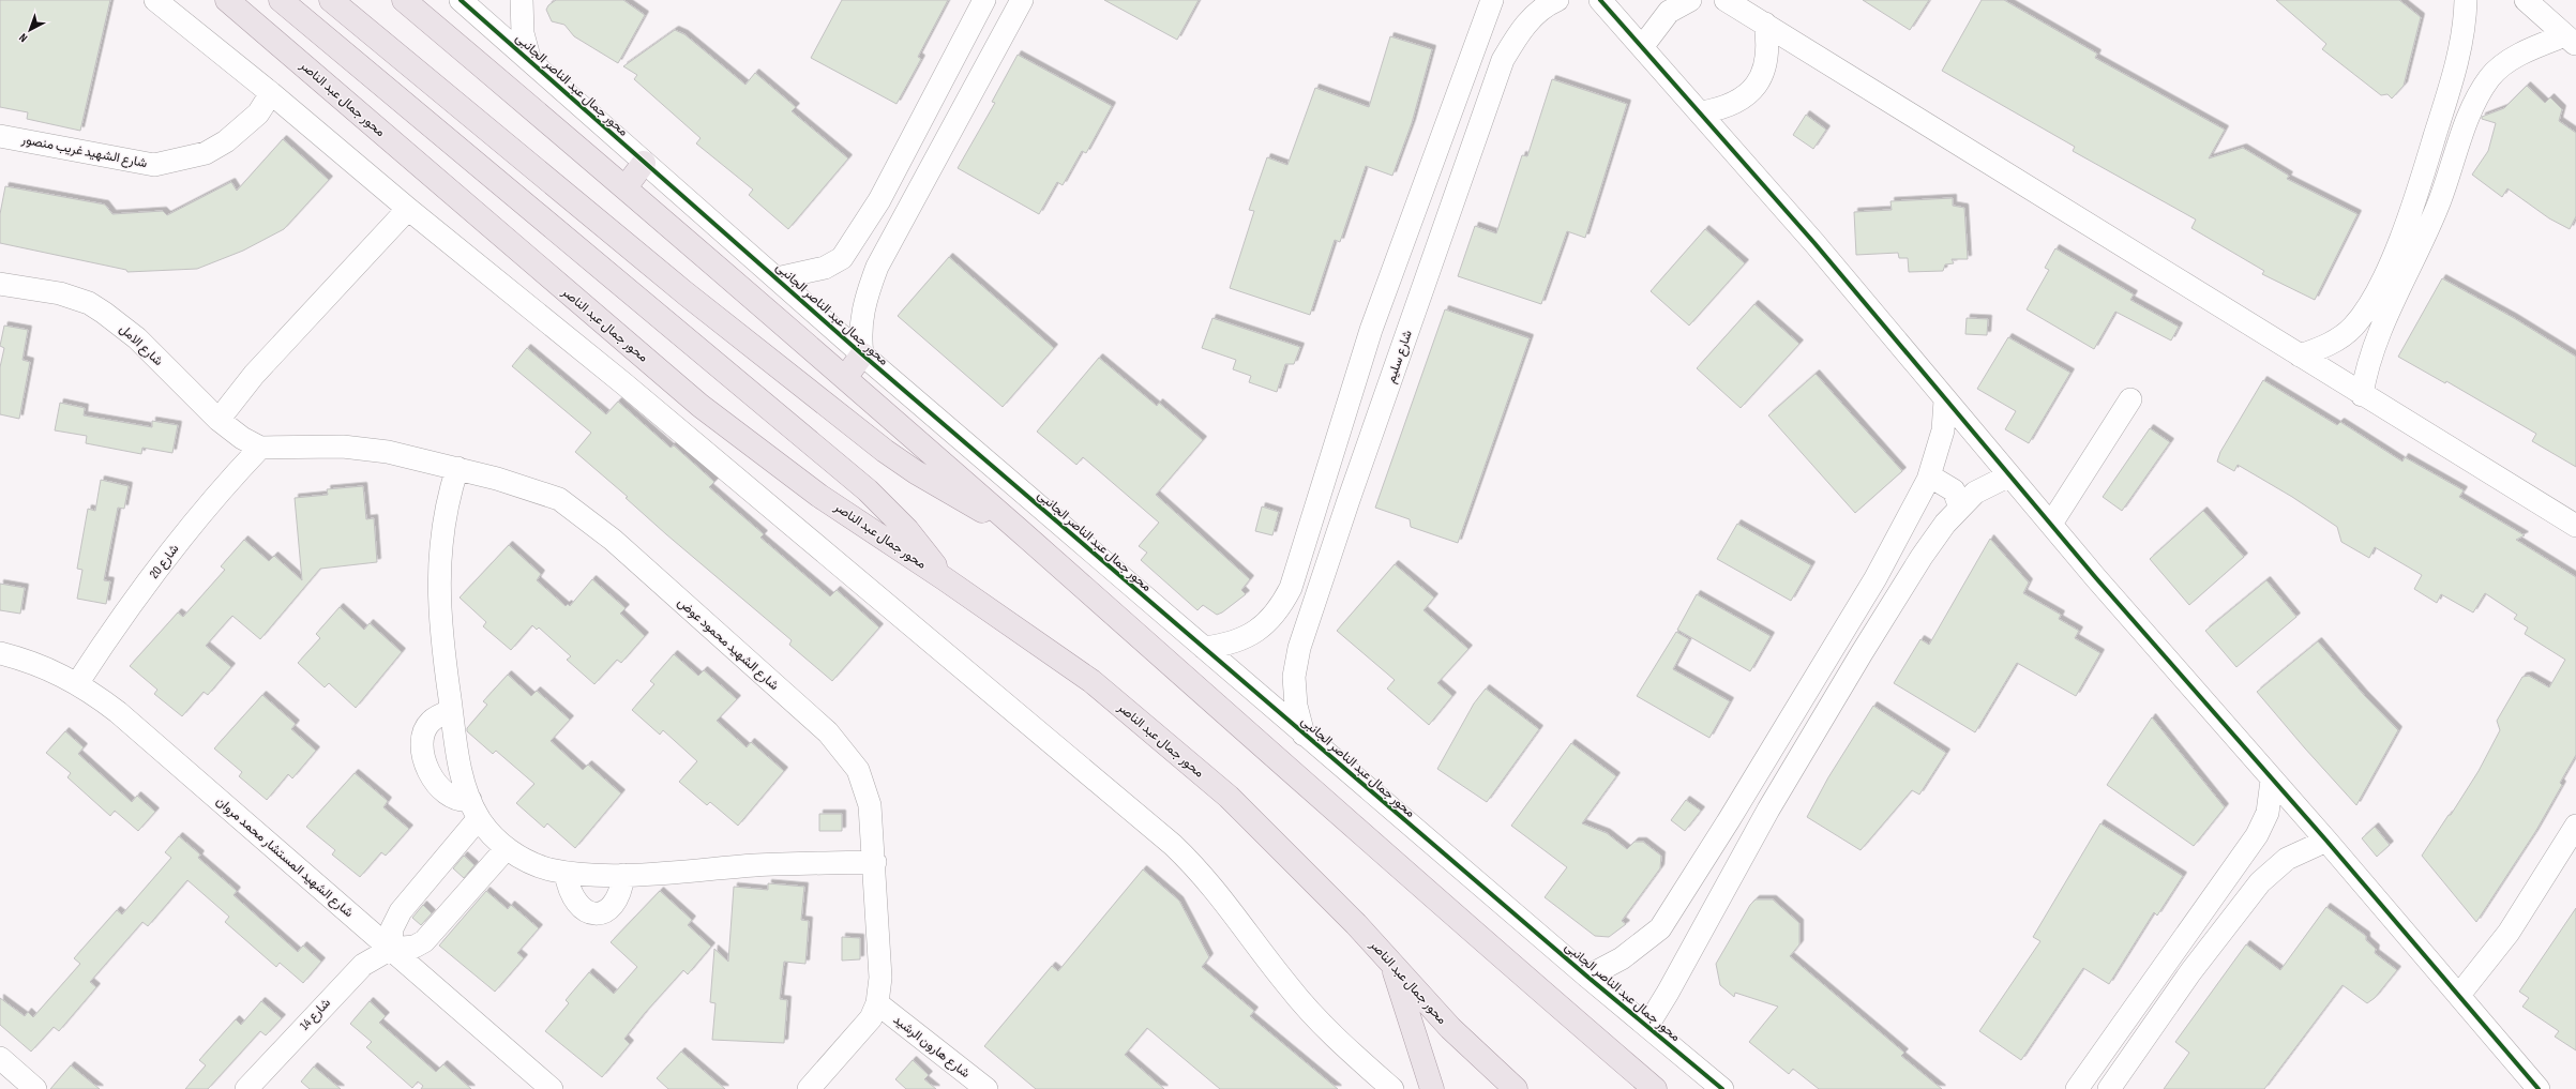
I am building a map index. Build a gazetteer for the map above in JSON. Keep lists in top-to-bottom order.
{
  "streets": {
    "main road": ["محور جمال عبد الناصر"],
    "street": [
      "محور جمال عبد الناصر الجانبى",
      "شارع الشهيد غريب منصور",
      "شارع الامل",
      "شارع سليم",
      "شارع 20",
      "شارع الشهيد محمود عوض",
      "شارع الشهيد المستشار محمد مروان",
      "شارع 14",
      "شارع هارون الرشيد"
    ]
  },
  "crossings": [
    ["محور جمال عبد الناصر الجانبى", "شارع سليم"],
    ["شارع الامل", "شارع 20"],
    ["شارع الامل", "شارع الشهيد محمود عوض"],
    ["شارع 20", "شارع الشهيد محمود عوض"],
    ["شارع 20", "شارع الشهيد المستشار محمد مروان"],
    ["شارع الشهيد محمود عوض", "شارع هارون الرشيد"],
    ["شارع الشهيد المستشار محمد مروان", "شارع 14"]
  ],
  "north": "bottom left"
}
